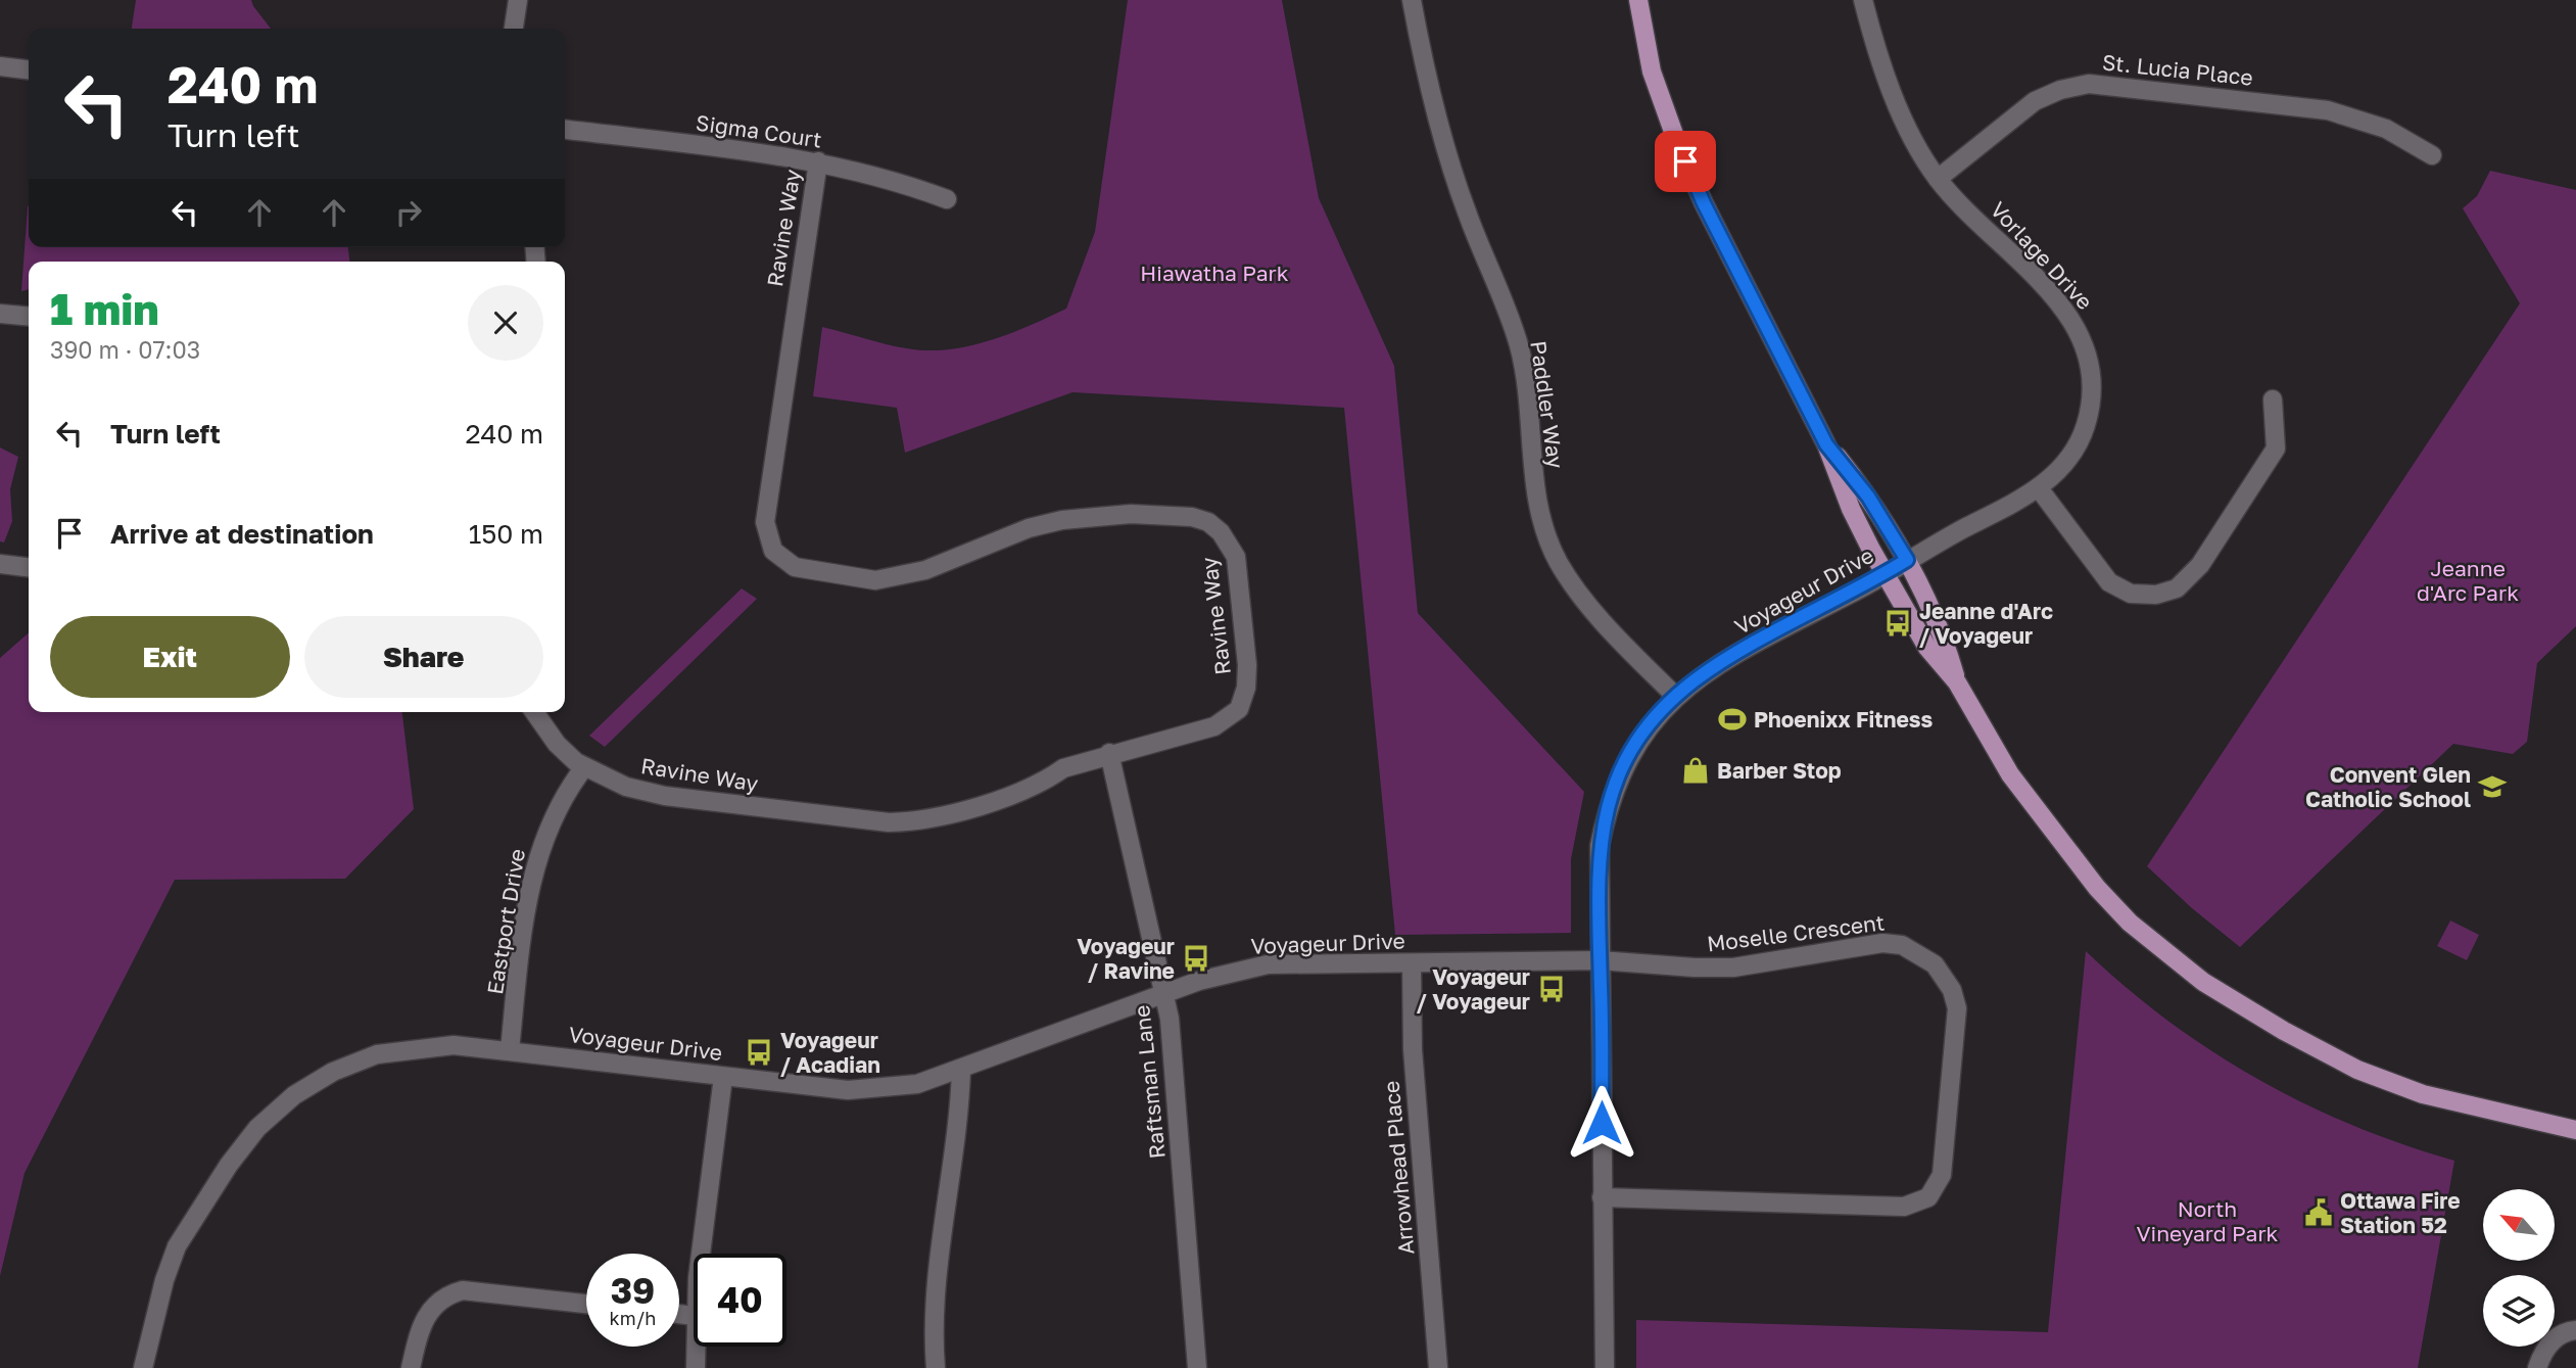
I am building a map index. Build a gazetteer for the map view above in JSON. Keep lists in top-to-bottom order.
{
  "streets": {
    "street": [
      "St. Lucia Place",
      "Sigma Court",
      "Ravine Way",
      "Vorlage Drive",
      "Paddler Way",
      "Voyageur Drive",
      "Eastport Drive",
      "Moselle Crescent",
      "Raftsman Lane",
      "Arrowhead Place"
    ]
  },
  "crossings": [
    ["St. Lucia Place", "Vorlage Drive"],
    ["Sigma Court", "Ravine Way"],
    ["Ravine Way", "Eastport Drive"],
    ["Ravine Way", "Raftsman Lane"],
    ["Vorlage Drive", "Voyageur Drive"],
    ["Paddler Way", "Voyageur Drive"],
    ["Voyageur Drive", "Eastport Drive"],
    ["Voyageur Drive", "Moselle Crescent"],
    ["Voyageur Drive", "Raftsman Lane"],
    ["Voyageur Drive", "Arrowhead Place"]
  ],
  "parks": ["Hiawatha Park", "Jeanne d'Arc Park", "North Vineyard Park"],
  "places": {
    "bus stop": [
      "Jeanne d'Arc / Voyageur",
      "Voyageur / Ravine",
      "Voyageur / Voyageur",
      "Voyageur / Acadian"
    ],
    "sports": ["Phoenixx Fitness"],
    "shop": ["Barber Stop"],
    "school or university": ["Convent Glen Catholic School"],
    "public building": ["Ottawa Fire Station 52"]
  },
  "north": "top left",
  "page": {
    "turn": ["240 m", "Turn left"],
    "heading": ["1 min", "390 m · 07:03"],
    "list": [
      {
        "name": "Turn left",
        "value": "240 m"
      },
      {
        "name": "Arrive at destination",
        "value": "150 m"
      }
    ],
    "buttons": ["Exit", "Share"],
    "speed": "39 km/h",
    "limit": "40"
  }
}
